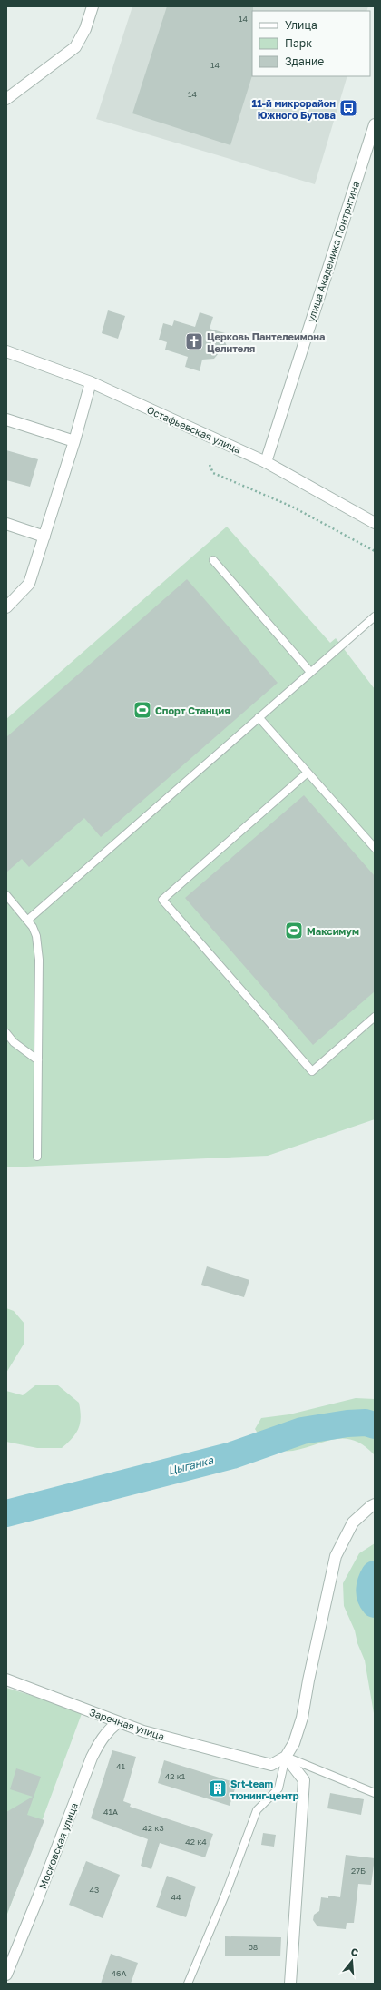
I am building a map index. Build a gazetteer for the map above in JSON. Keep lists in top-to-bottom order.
{
  "streets": {
    "street": [
      "улица Академика Понтрягина",
      "Остафьевская улица",
      "Заречная улица",
      "Московская улица"
    ]
  },
  "crossings": [
    ["улица Академика Понтрягина", "Остафьевская улица"],
    ["Заречная улица", "Московская улица"]
  ],
  "water": ["Цыганка"],
  "places": {
    "bus stop": ["11-й микрорайон Южного Бутова"],
    "church": ["Церковь Пантелеимона Целителя"],
    "sports": ["Спорт Станция", "Максимум"],
    "building": ["Srt-team тюнинг-центр"]
  },
  "house_numbers": [
    "14",
    "14",
    "14",
    "41",
    "42 к1",
    "41А",
    "42 к3",
    "42 к4",
    "27Б",
    "43",
    "44",
    "58",
    "46А"
  ],
  "legend": ["Улица", "Парк", "Здание"],
  "north": "top"
}
